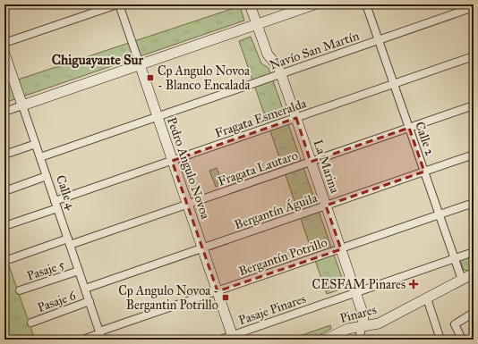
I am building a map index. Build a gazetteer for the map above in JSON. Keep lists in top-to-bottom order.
{
  "streets": {
    "street": [
      "Navío San Martín",
      "Fragata Esmeralda",
      "Calle 2",
      "La Marina",
      "Pedro Angulo Novoa",
      "Fragata Lautaro",
      "Calle 4",
      "Bergantín Águila",
      "Bergantín Potrillo",
      "Pasaje 5",
      "Pasaje 6",
      "Pasaje Pinares",
      "Pinares"
    ]
  },
  "crossings": [
    ["Navío San Martín", "Calle 2"],
    ["Navío San Martín", "La Marina"],
    ["Navío San Martín", "Pedro Angulo Novoa"],
    ["Navío San Martín", "Calle 4"],
    ["Fragata Esmeralda", "Calle 2"],
    ["Fragata Esmeralda", "La Marina"],
    ["Fragata Esmeralda", "Pedro Angulo Novoa"],
    ["Fragata Esmeralda", "Calle 4"],
    ["Calle 2", "Fragata Lautaro"],
    ["Calle 2", "Bergantín Águila"],
    ["Calle 2", "Bergantín Potrillo"],
    ["Calle 2", "Pasaje Pinares"],
    ["Calle 2", "Pinares"],
    ["La Marina", "Fragata Lautaro"],
    ["La Marina", "Bergantín Águila"],
    ["La Marina", "Bergantín Potrillo"],
    ["La Marina", "Pasaje Pinares"],
    ["La Marina", "Pinares"],
    ["Pedro Angulo Novoa", "Fragata Lautaro"],
    ["Pedro Angulo Novoa", "Bergantín Águila"],
    ["Pedro Angulo Novoa", "Bergantín Potrillo"],
    ["Pedro Angulo Novoa", "Pasaje Pinares"],
    ["Fragata Lautaro", "Calle 4"],
    ["Calle 4", "Bergantín Águila"],
    ["Calle 4", "Bergantín Potrillo"],
    ["Calle 4", "Pasaje 5"],
    ["Calle 4", "Pasaje 6"]
  ],
  "districts": ["Chiguayante Sur"],
  "places": {
    "transit": ["Cp Angulo Novoa - Blanco Encalada", "Cp Angulo Novoa - Bergantin Potrillo"],
    "health": ["CESFAM Pinares"]
  }
}
